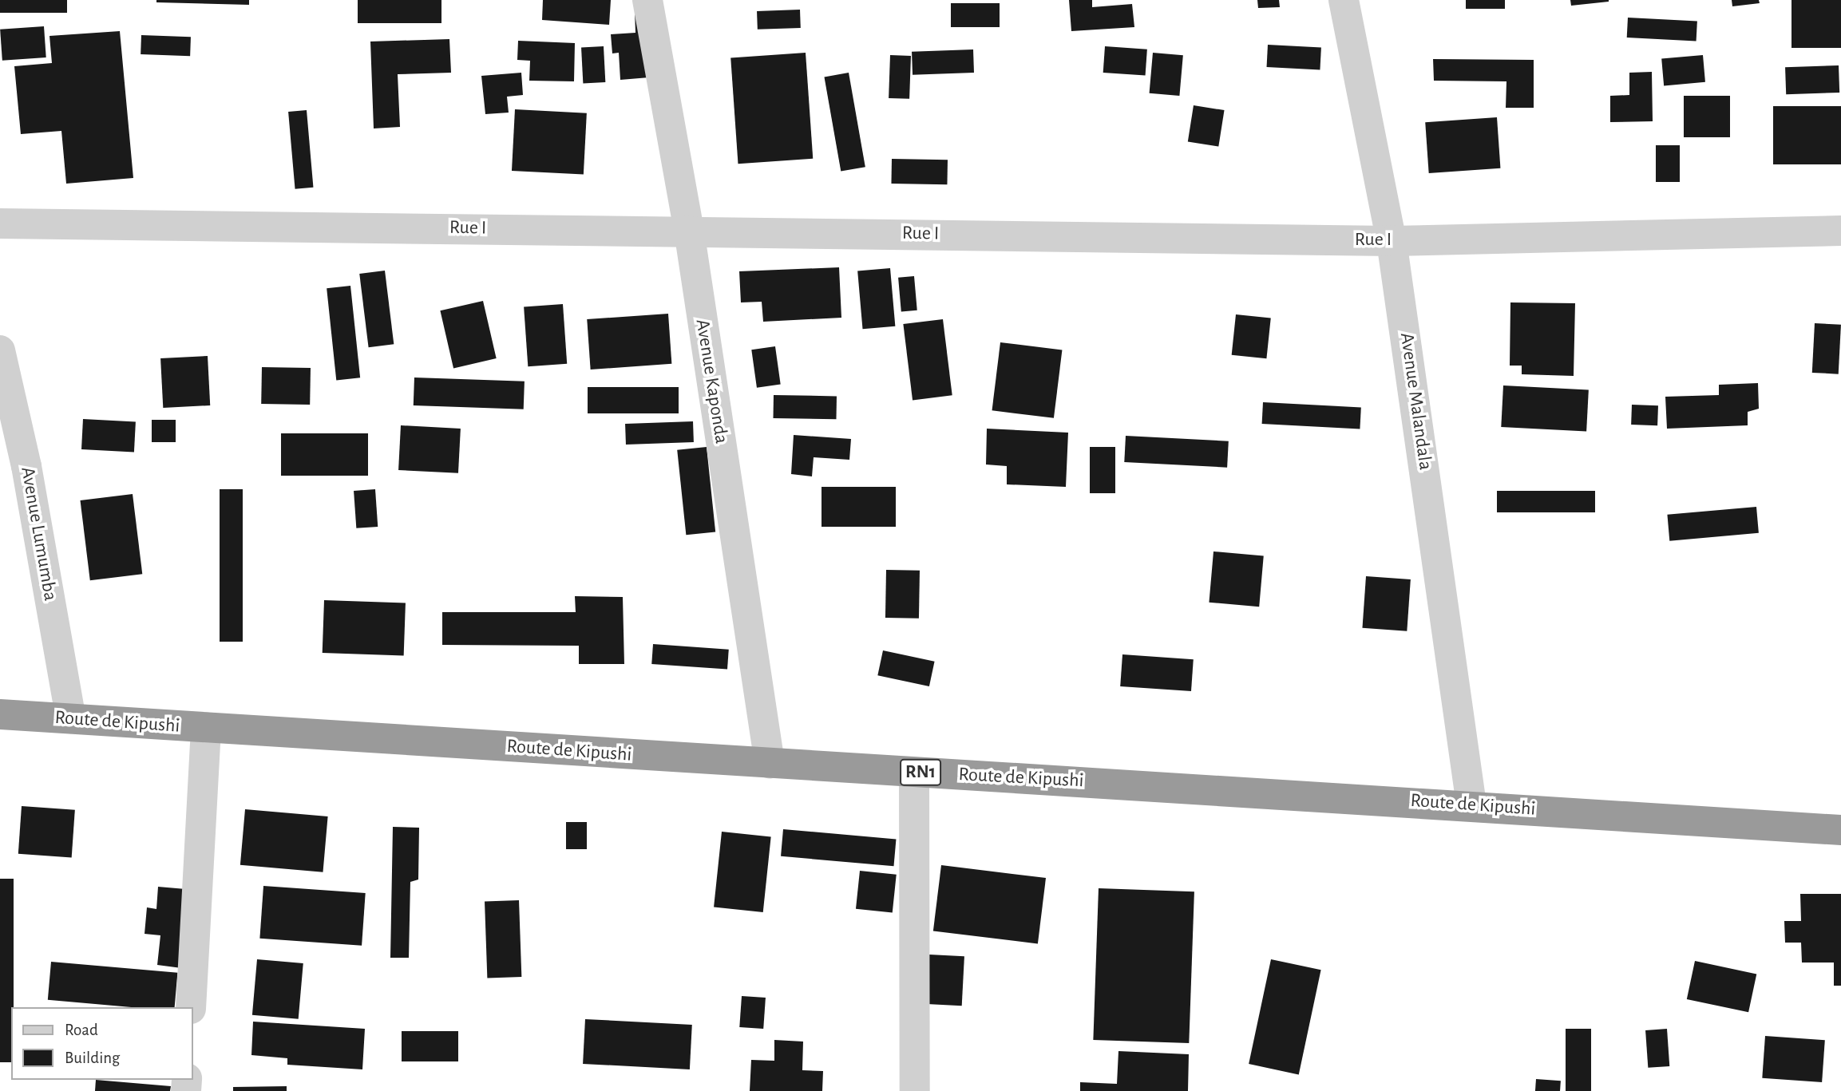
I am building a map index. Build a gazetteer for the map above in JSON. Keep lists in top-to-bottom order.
{
  "streets": {
    "highway": ["Route de Kipushi", "RN1"],
    "street": [
      "Rue I",
      "Avenue Kaponda",
      "Avenue Malandala",
      "Avenue Lumumba"
    ]
  },
  "crossings": [
    ["Rue I", "Avenue Kaponda"],
    ["Rue I", "Avenue Malandala"],
    ["Avenue Kaponda", "Route de Kipushi"],
    ["Avenue Malandala", "Route de Kipushi"],
    ["Avenue Lumumba", "Route de Kipushi"]
  ],
  "legend": ["Road", "Building"]
}
